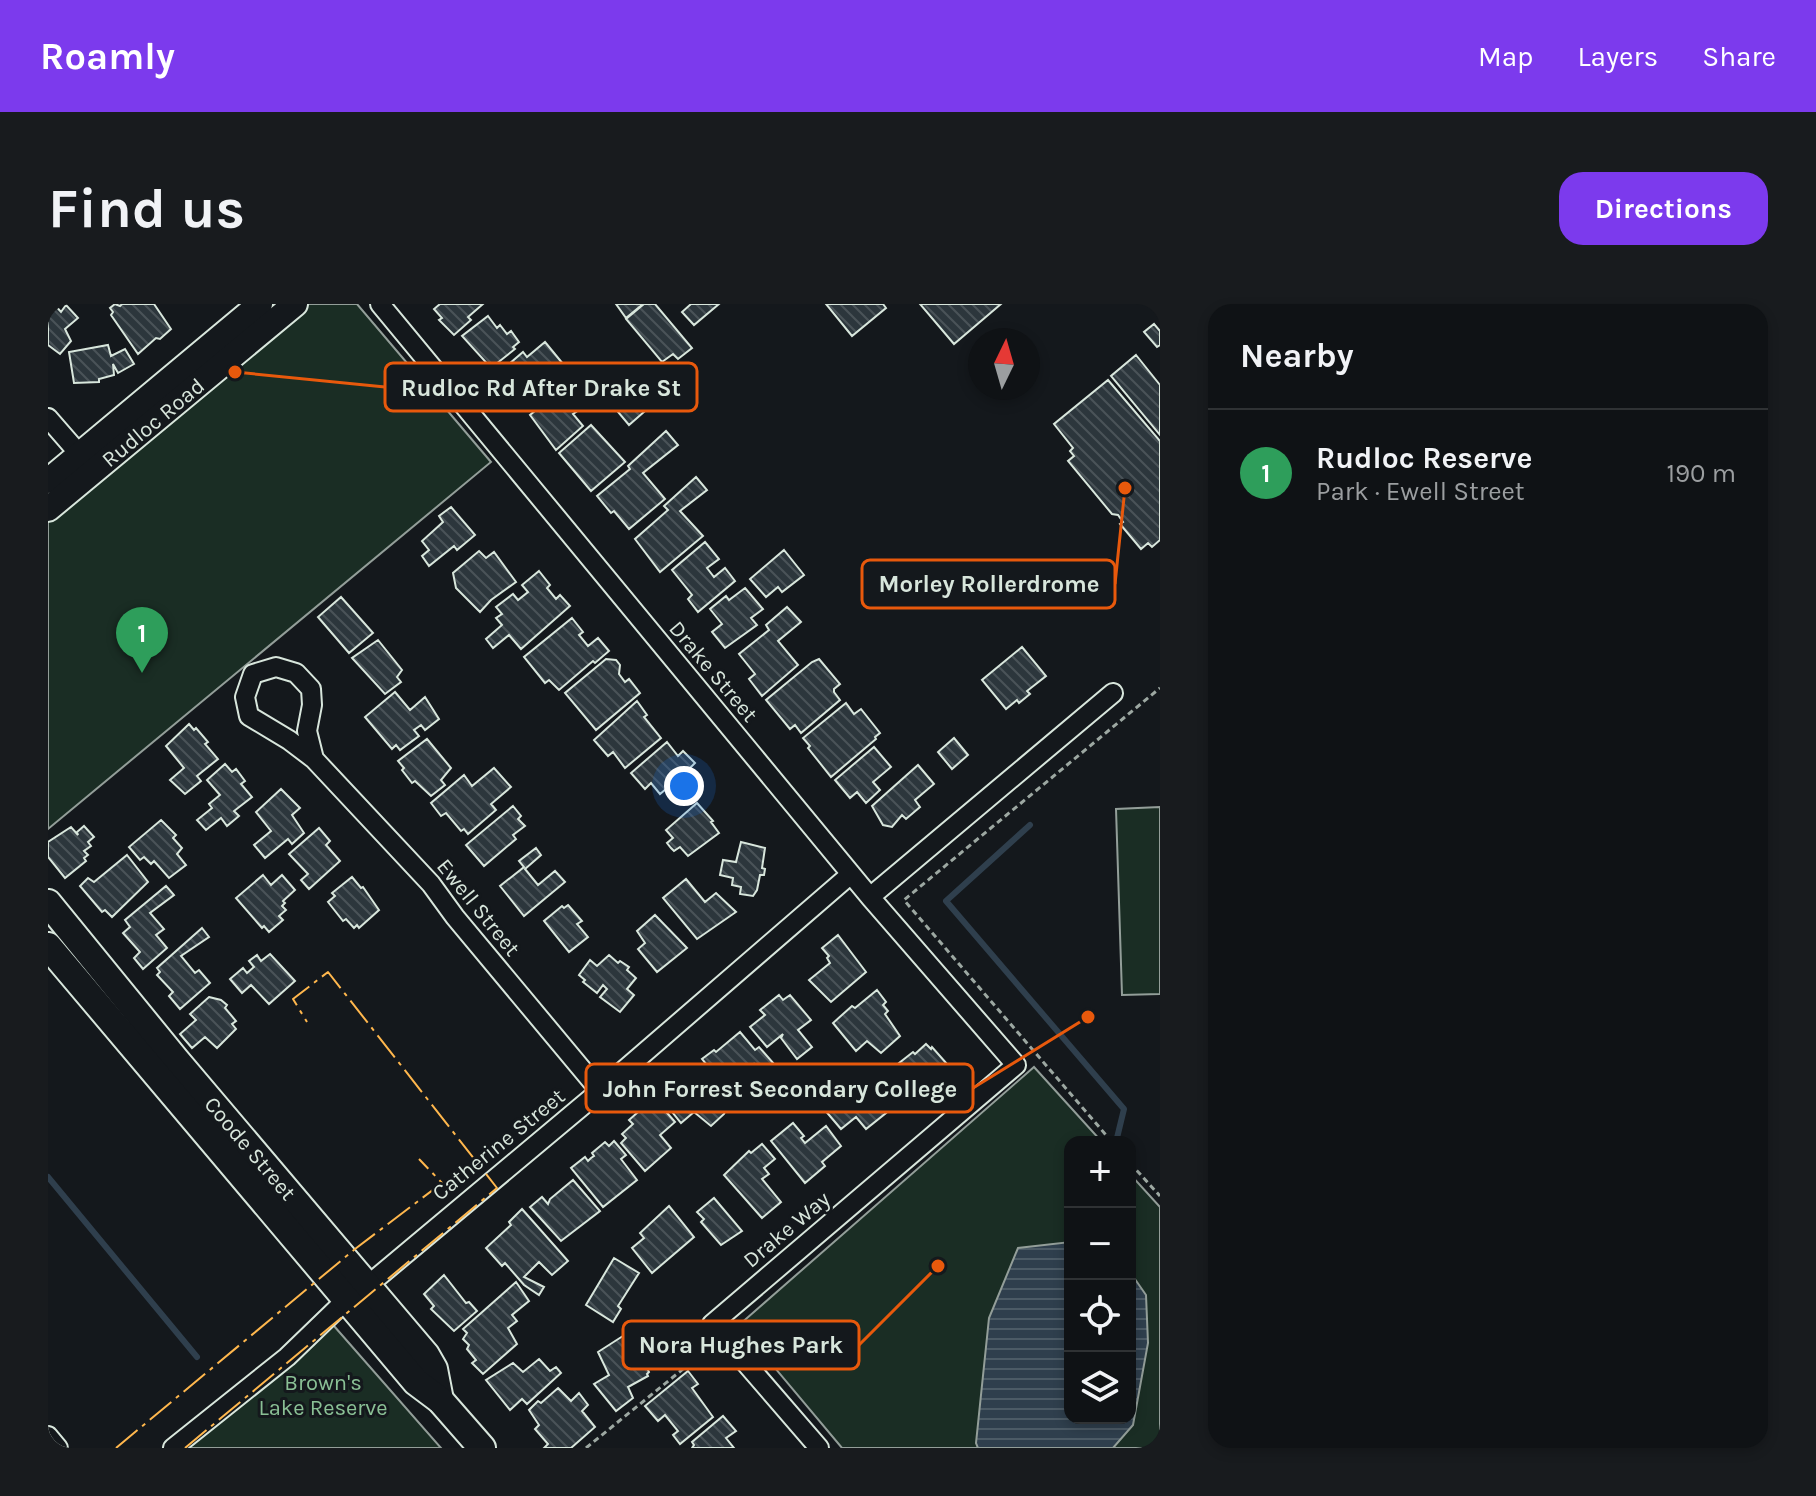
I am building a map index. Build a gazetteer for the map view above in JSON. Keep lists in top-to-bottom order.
{
  "streets": {
    "main road": ["Rudloc Road", "Coode Street"],
    "street": [
      "Drake Street",
      "Ewell Street",
      "Catherine Street",
      "Drake Way"
    ]
  },
  "crossings": [
    ["Drake Street", "Catherine Street"],
    ["Drake Street", "Drake Way"],
    ["Ewell Street", "Catherine Street"],
    ["Catherine Street", "Coode Street"]
  ],
  "parks": ["Brown's Lake Reserve"],
  "places": [
    "Rudloc Rd After Drake St",
    "Morley Rollerdrome",
    "John Forrest Secondary College",
    "Nora Hughes Park"
  ],
  "north": "top",
  "page": {
    "header": "Roamly",
    "nav": ["Map", "Layers", "Share"],
    "buttons": "Directions",
    "title": "Find us",
    "heading": "Nearby",
    "list": [
      {
        "mark": "1",
        "name": "Rudloc Reserve",
        "note": "Park · Ewell Street",
        "value": "190 m"
      }
    ],
    "pins": "1",
    "map_buttons": ["+", "−"]
  }
}
